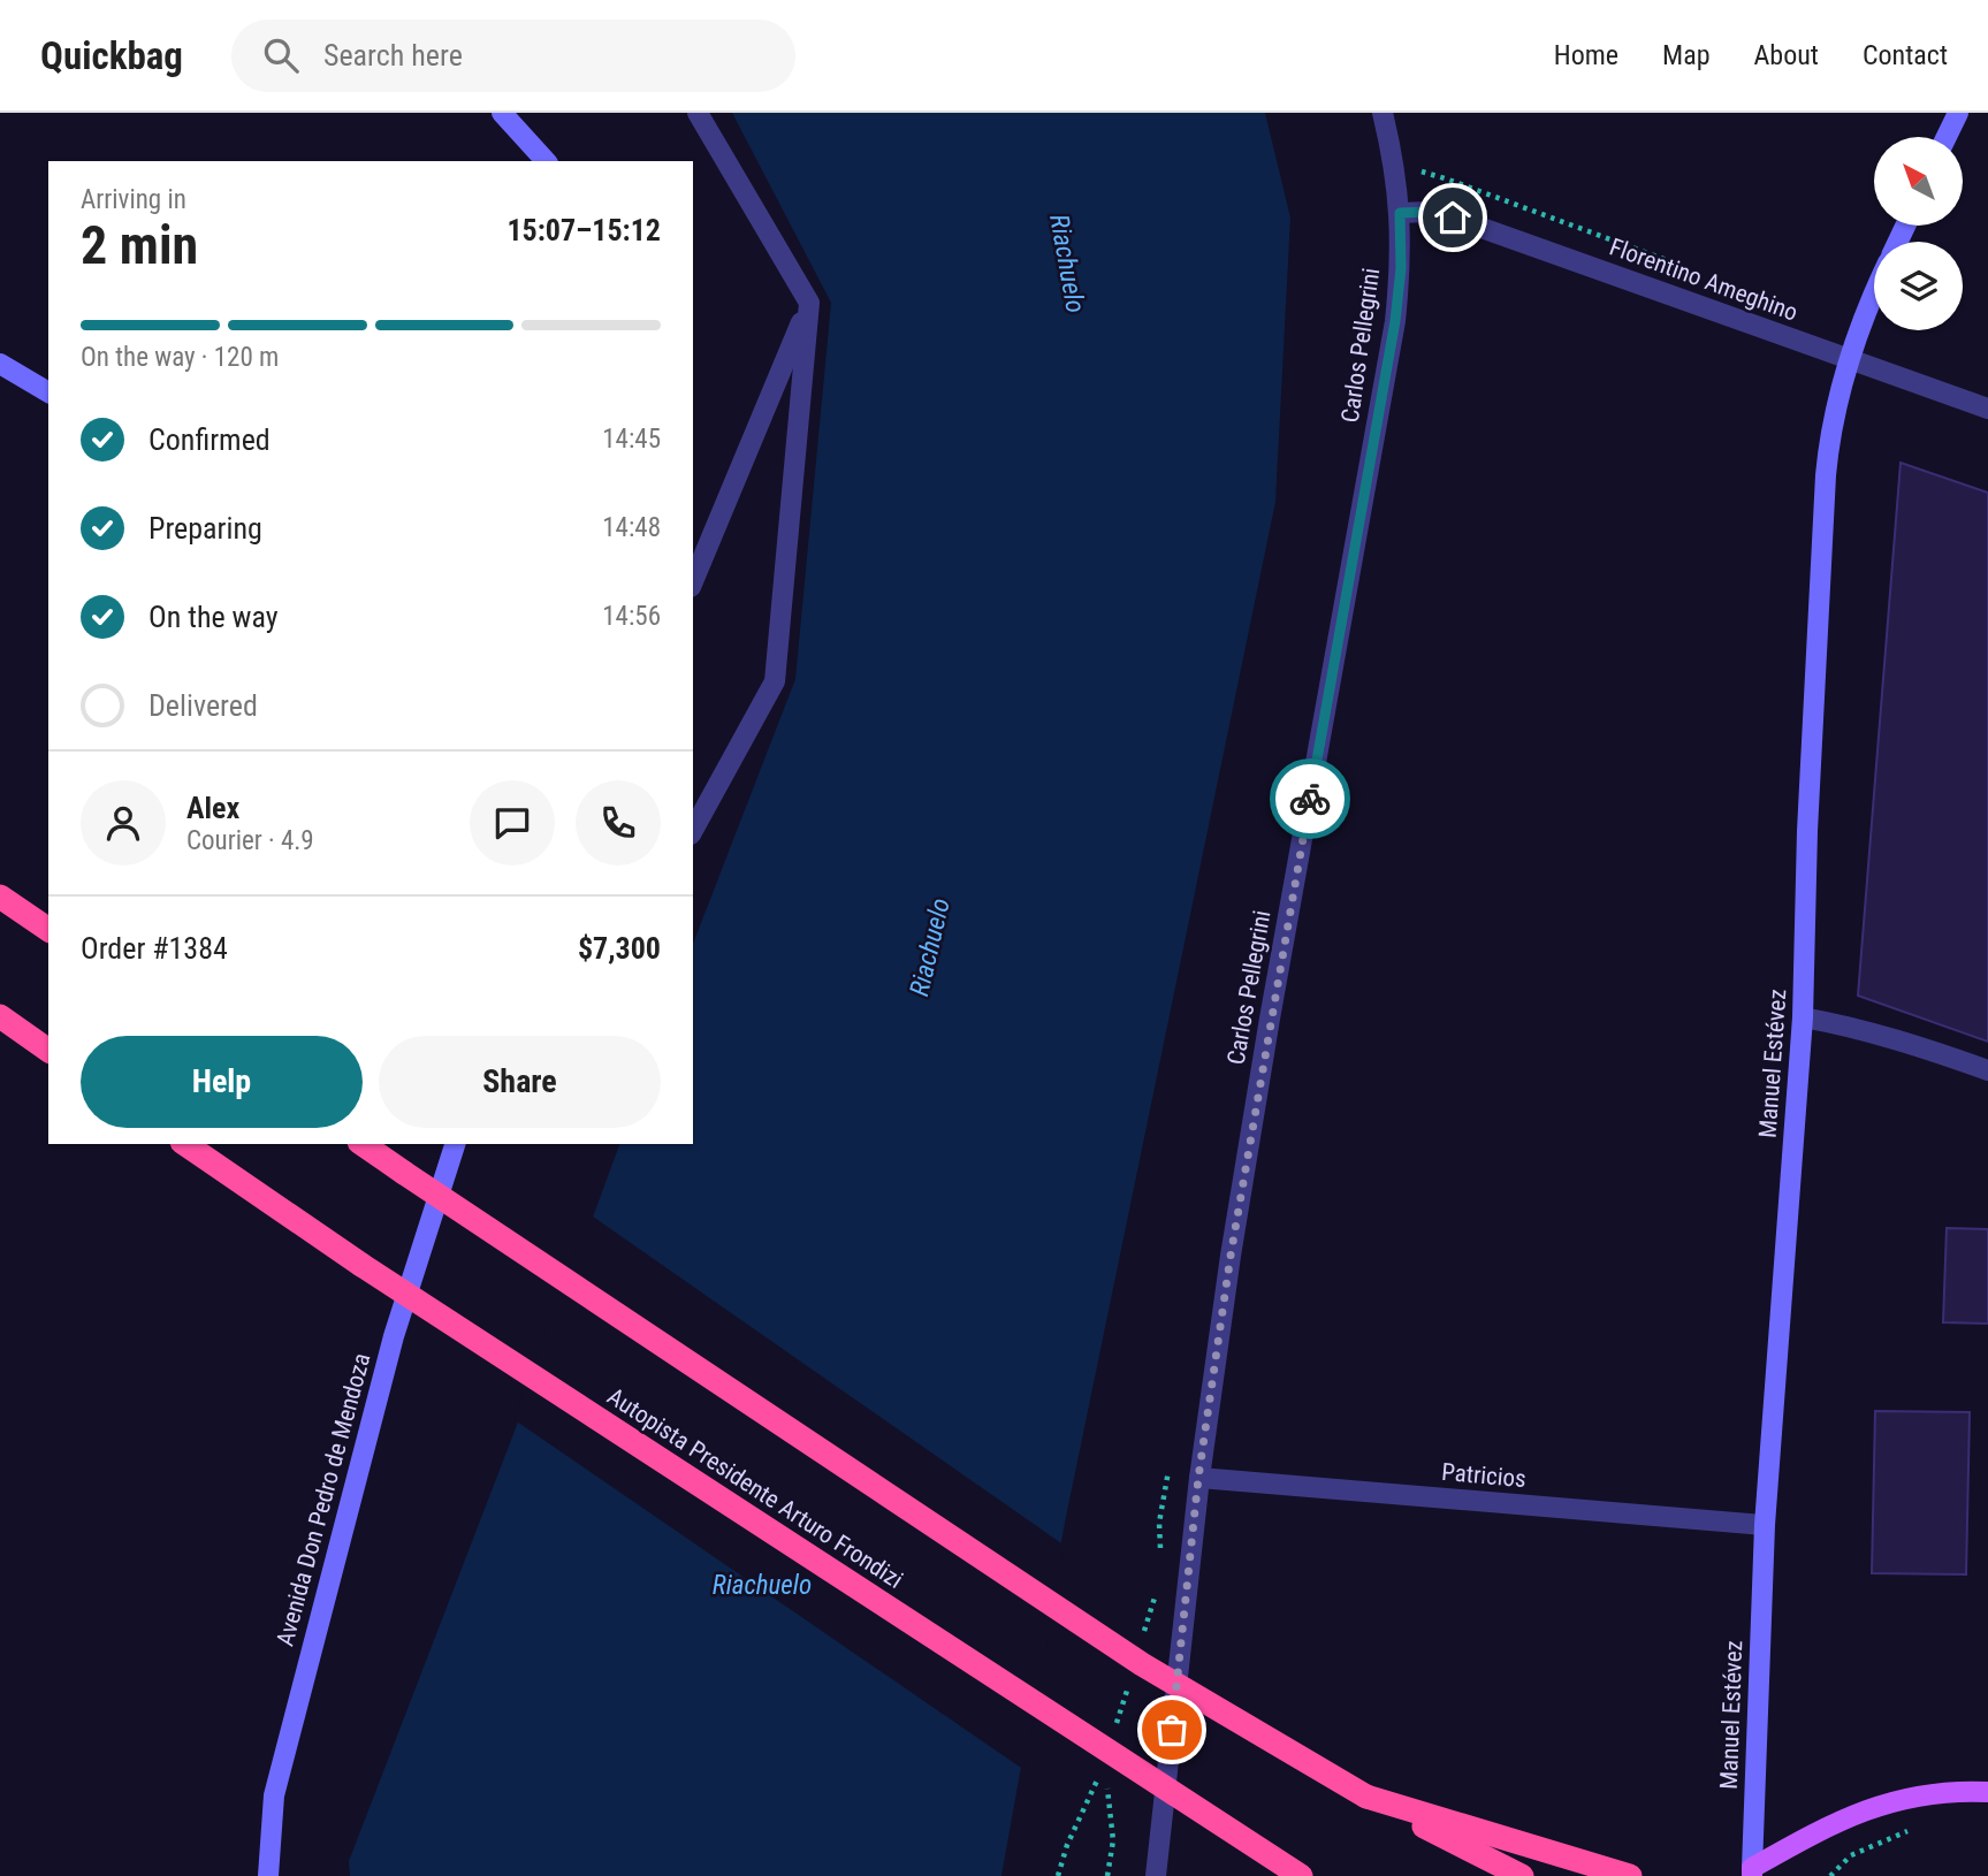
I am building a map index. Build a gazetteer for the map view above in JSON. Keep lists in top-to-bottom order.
{
  "streets": {
    "highway": ["Autopista Presidente Arturo Frondizi"],
    "main road": ["Manuel Estévez", "Avenida Don Pedro de Mendoza"],
    "street": ["Florentino Ameghino", "Carlos Pellegrini", "Patricios"]
  },
  "crossings": [
    ["Florentino Ameghino", "Carlos Pellegrini"],
    ["Florentino Ameghino", "Manuel Estévez"],
    ["Carlos Pellegrini", "Patricios"],
    ["Manuel Estévez", "Patricios"]
  ],
  "water": ["Riachuelo"],
  "north": "top left",
  "page": {
    "header": "Quickbag",
    "search": "Search here",
    "nav": [
      "Home",
      "Map",
      "About",
      "Contact"
    ],
    "heading": ["2 min", "Arriving in", "15:07–15:12"],
    "panel": [
      "Alex",
      "Courier · 4.9",
      "Order #1384",
      "$7,300"
    ],
    "bar": "On the way · 120 m",
    "list": [
      ["Confirmed", "14:45"],
      ["Preparing", "14:48"],
      ["On the way", "14:56"],
      "Delivered"
    ],
    "buttons": ["Help", "Share"]
  }
}
